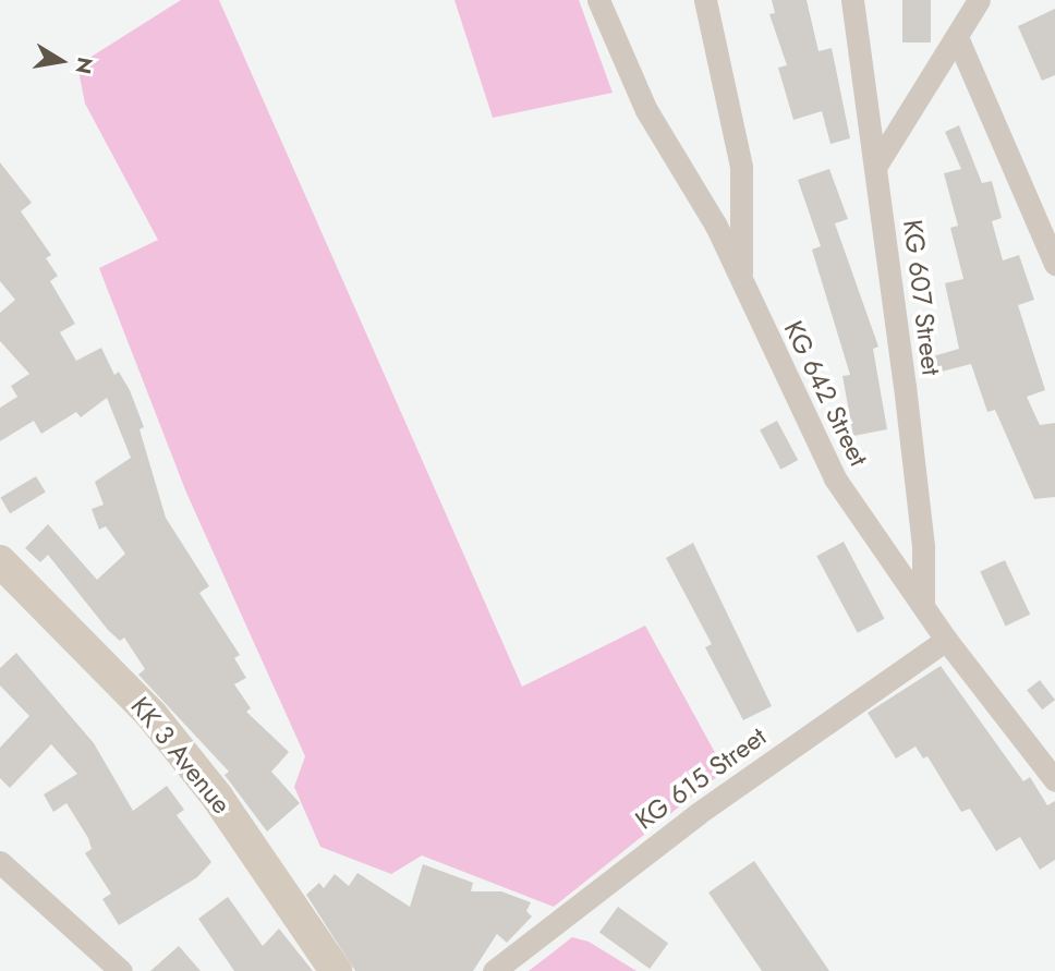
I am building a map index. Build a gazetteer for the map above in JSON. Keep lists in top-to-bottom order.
{
  "streets": {
    "street": [
      "KG 607 Street",
      "KG 642 Street",
      "KK 3 Avenue",
      "KG 615 Street"
    ]
  },
  "crossings": [
    ["KG 607 Street", "KG 642 Street"],
    ["KG 642 Street", "KG 615 Street"]
  ],
  "north": "right"
}
